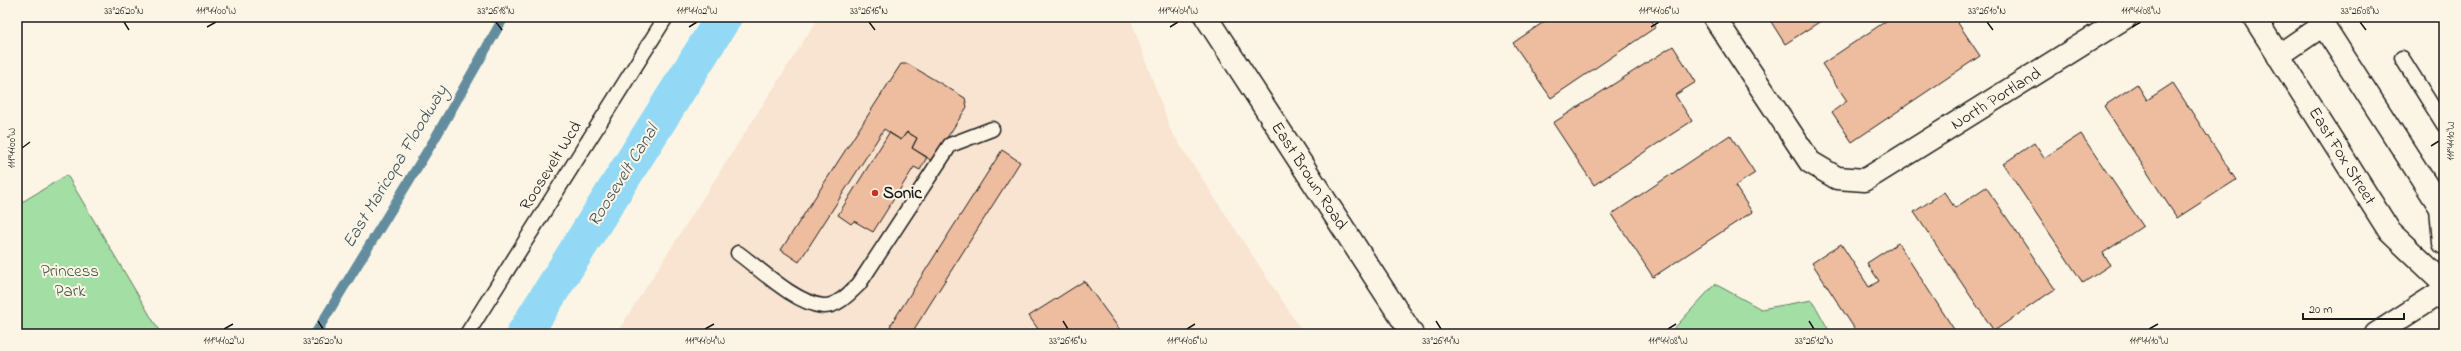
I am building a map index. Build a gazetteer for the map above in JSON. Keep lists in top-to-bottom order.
{
  "streets": {
    "street": ["North Portland", "East Fox Street", "East Brown Road"],
    "lane": ["Roosevelt Wcd"]
  },
  "water": ["East Maricopa Floodway", "Roosevelt Canal"],
  "parks": ["Princess Park"],
  "places": ["Sonic"],
  "scale_bar": "20 m",
  "coordinates": [
    "33°26'20\"N",
    "111°44'00\"W",
    "33°26'18\"N",
    "111°44'02\"W",
    "33°26'16\"N",
    "111°44'04\"W",
    "111°44'06\"W",
    "33°26'10\"N",
    "111°44'08\"W",
    "33°26'08\"N",
    "111°44'10\"W",
    "33°26'14\"N",
    "33°26'12\"N"
  ]
}
